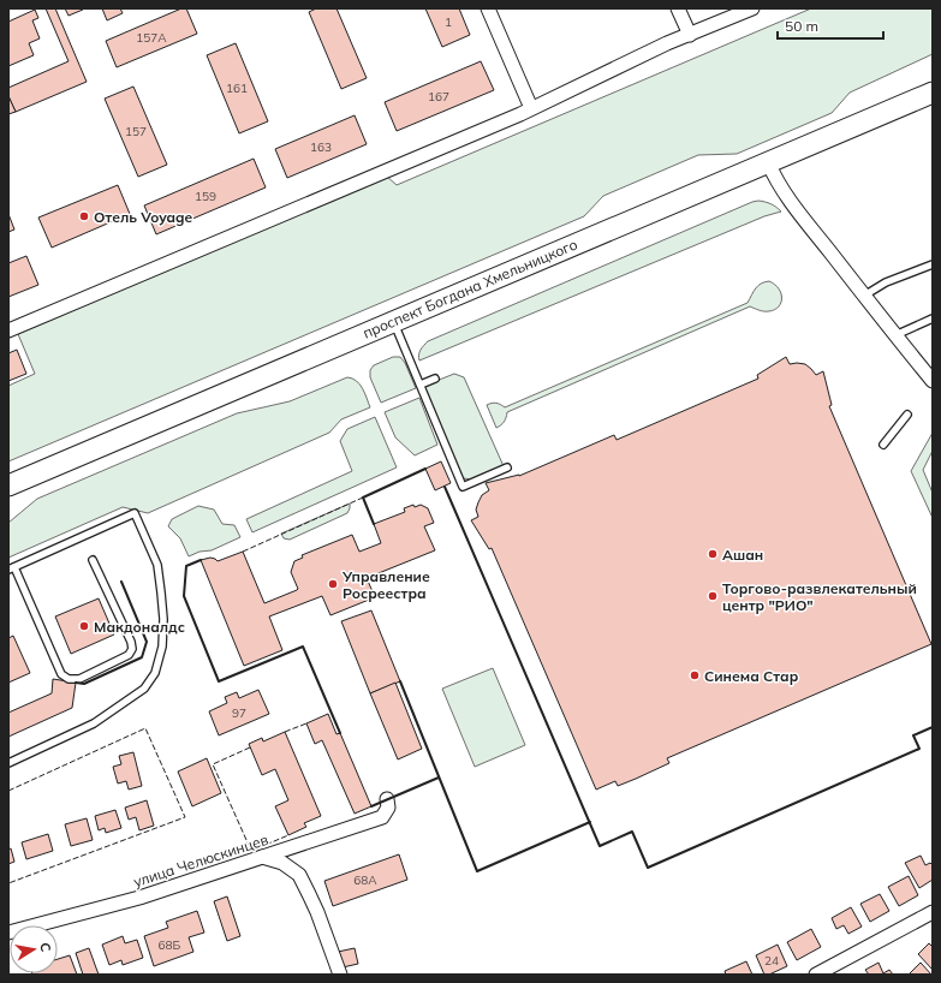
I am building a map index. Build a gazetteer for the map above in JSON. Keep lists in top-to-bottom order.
{
  "streets": {
    "main road": ["проспект Богдана Хмельницкого"],
    "street": ["улица Челюскинцев"]
  },
  "places": [
    "Отель Voyage",
    "Ашан",
    "Управление Росреестра",
    "Торгово-развлекательный центр \"РИО\"",
    "Макдоналдс",
    "Синема Стар"
  ],
  "house_numbers": [
    "1",
    "157А",
    "161",
    "167",
    "157",
    "163",
    "159",
    "97",
    "68А",
    "68Б",
    "24"
  ],
  "scale_bar": "50 m",
  "north": "right"
}
